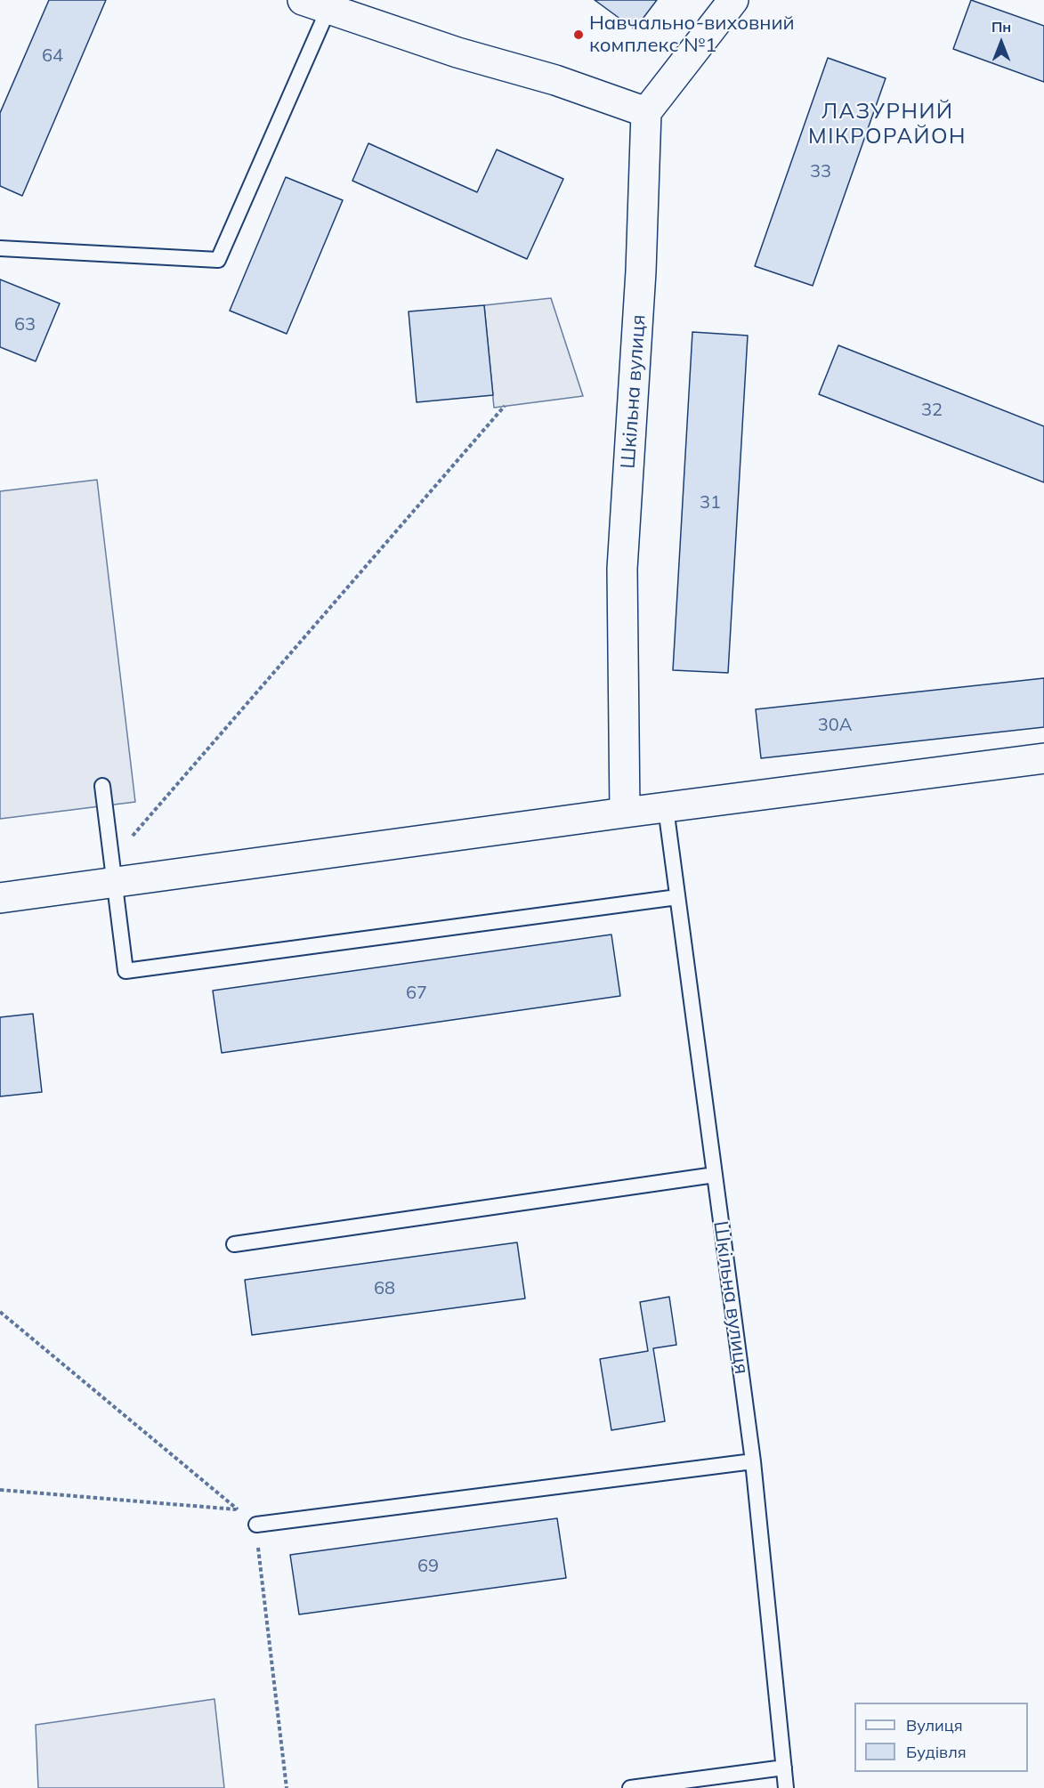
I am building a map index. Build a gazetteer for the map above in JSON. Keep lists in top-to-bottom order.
{
  "streets": {
    "street": ["Шкільна вулиця"]
  },
  "districts": ["ЛАЗУРНИЙ МІКРОРАЙОН"],
  "places": ["Навчально-виховний комплекс №1"],
  "house_numbers": [
    "64",
    "33",
    "63",
    "32",
    "31",
    "30А",
    "67",
    "68",
    "69"
  ],
  "legend": ["Вулиця", "Будівля"],
  "north": "top"
}
